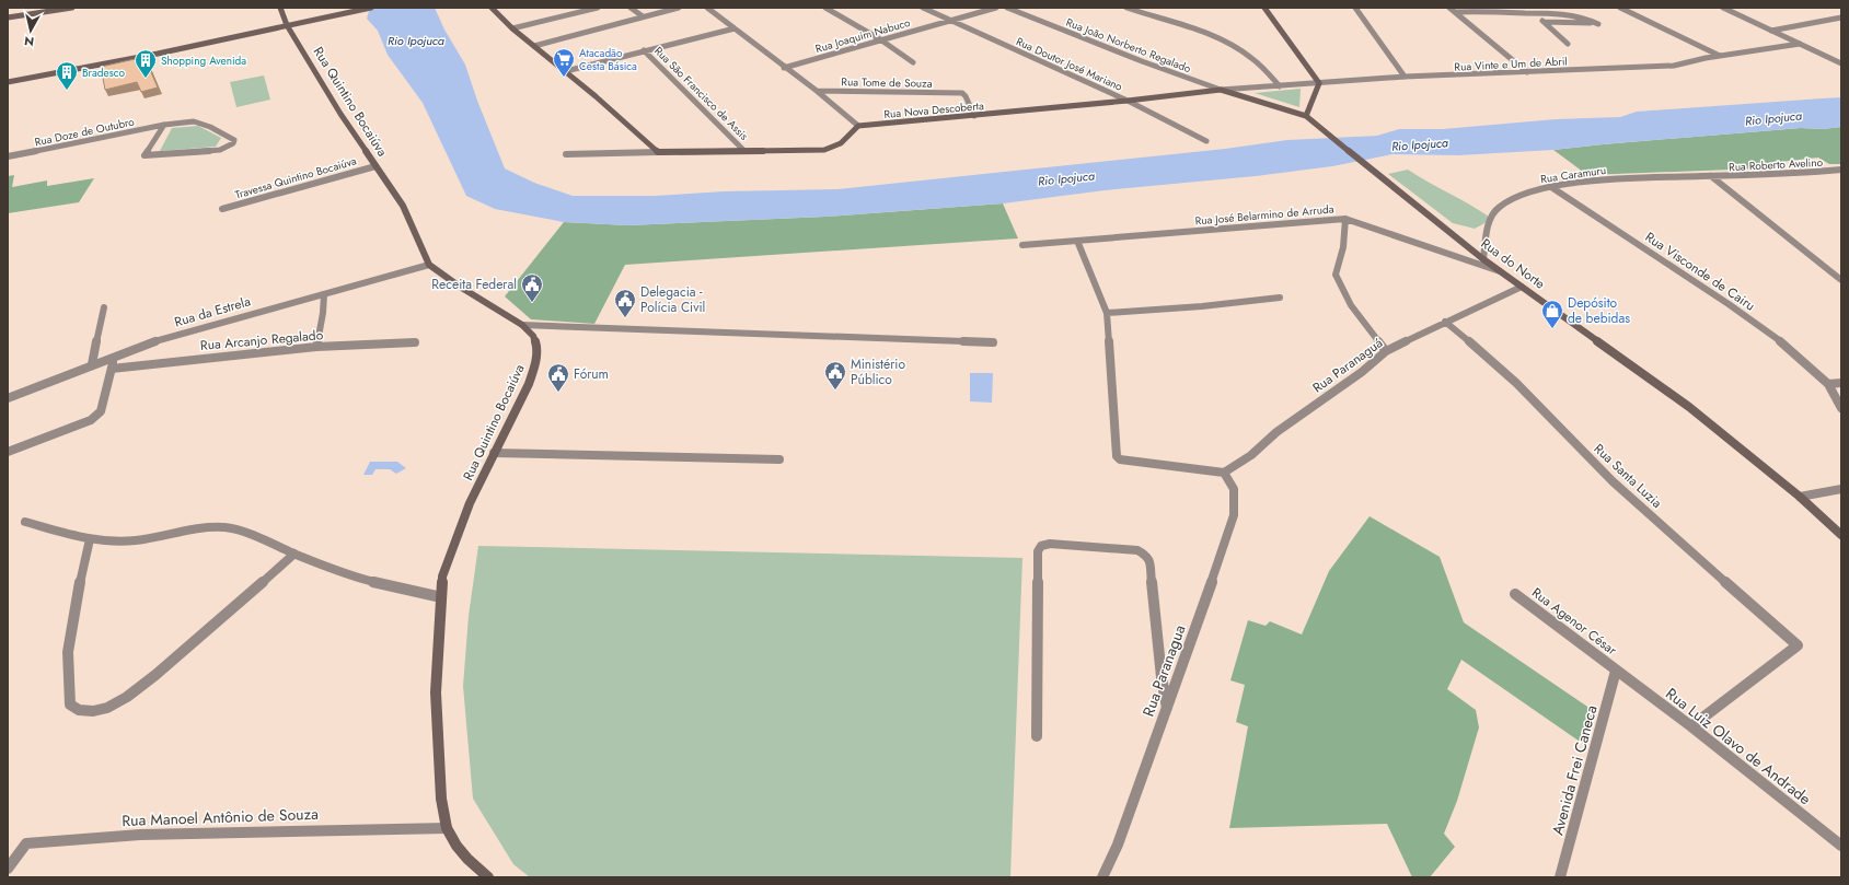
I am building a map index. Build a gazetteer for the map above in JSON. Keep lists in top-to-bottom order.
{
  "streets": {
    "main road": ["Rua Quintino Bocaiúva", "Rua Nova Descoberta", "Rua do Norte"],
    "street": [
      "Rua Joaquim Nabuco",
      "Rua João Norberto Regalado",
      "Rua Doutor José Mariano",
      "Rua Vinte e Um de Abril",
      "Rua Tome de Souza",
      "Rua São Francisco de Assis",
      "Rua Doze de Outubro",
      "Rua Roberto Avelino",
      "Rua Caramuru",
      "Travessa Quintino Bocaiúva",
      "Rua José Belarmino de Arruda",
      "Rua Visconde de Cairu",
      "Rua da Estrela",
      "Rua Arcanjo Regalado",
      "Rua Paranaguá",
      "Rua Santa Luzia",
      "Rua Agenor César",
      "Rua Paranagua",
      "Rua Luiz Olavo de Andrade",
      "Avenida Frei Caneca",
      "Rua Manoel Antônio de Souza"
    ]
  },
  "crossings": [
    ["Rua Joaquim Nabuco", "Rua Doutor José Mariano"],
    ["Rua João Norberto Regalado", "Rua Vinte e Um de Abril"],
    ["Rua João Norberto Regalado", "Rua Nova Descoberta"],
    ["Rua João Norberto Regalado", "Rua do Norte"],
    ["Rua Doutor José Mariano", "Rua Nova Descoberta"],
    ["Rua Vinte e Um de Abril", "Rua Nova Descoberta"],
    ["Rua Vinte e Um de Abril", "Rua do Norte"],
    ["Rua Tome de Souza", "Rua Nova Descoberta"],
    ["Rua Quintino Bocaiúva", "Travessa Quintino Bocaiúva"],
    ["Rua Quintino Bocaiúva", "Rua da Estrela"],
    ["Rua Quintino Bocaiúva", "Rua Manoel Antônio de Souza"],
    ["Rua Nova Descoberta", "Rua do Norte"],
    ["Rua Roberto Avelino", "Rua Caramuru"],
    ["Rua Caramuru", "Rua do Norte"],
    ["Rua Caramuru", "Rua Visconde de Cairu"],
    ["Rua José Belarmino de Arruda", "Rua do Norte"],
    ["Rua do Norte", "Rua Paranaguá"],
    ["Rua Paranaguá", "Rua Santa Luzia"],
    ["Rua Paranaguá", "Rua Paranagua"],
    ["Rua Santa Luzia", "Rua Luiz Olavo de Andrade"],
    ["Rua Agenor César", "Rua Luiz Olavo de Andrade"],
    ["Rua Agenor César", "Avenida Frei Caneca"],
    ["Rua Luiz Olavo de Andrade", "Avenida Frei Caneca"]
  ],
  "water": ["Rio Ipojuca"],
  "places": {
    "supermarket": ["Atacadão Cesta Básica"],
    "building": ["Shopping Avenida", "Bradesco"],
    "public building": [
      "Receita Federal",
      "Delegacia - Polícia Civil",
      "Ministério Público",
      "Fórum"
    ],
    "shop": ["Depósito de bebidas"]
  },
  "north": "bottom"
}
